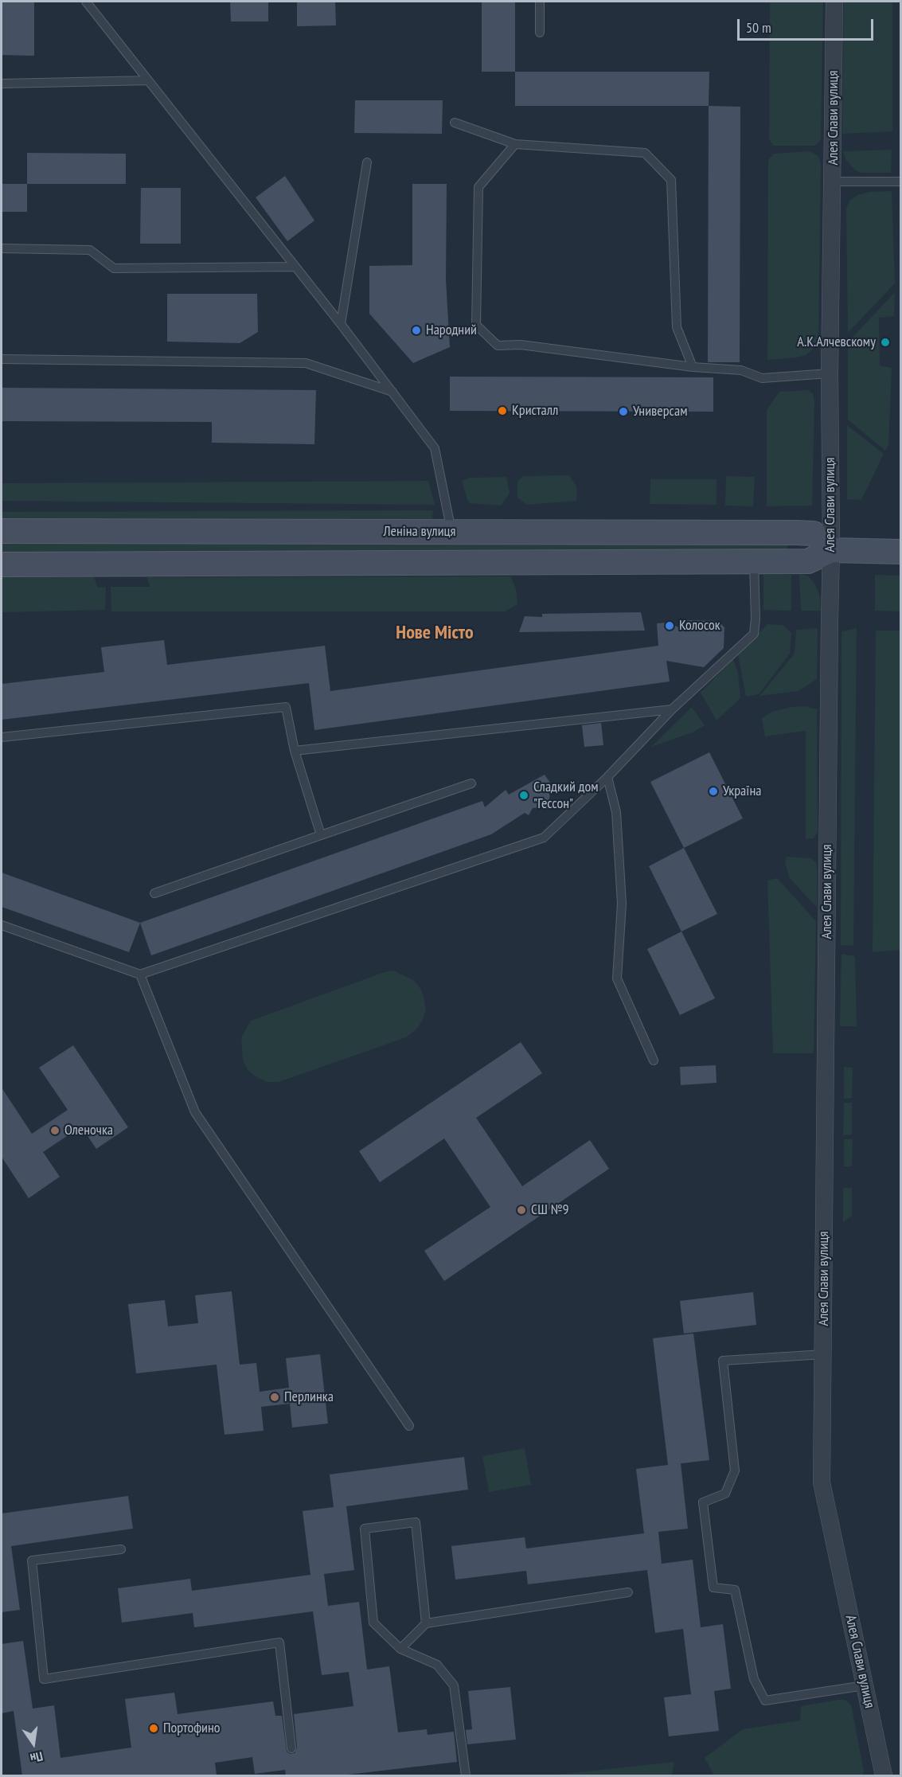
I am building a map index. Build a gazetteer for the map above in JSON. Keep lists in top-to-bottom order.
{
  "streets": {
    "street": ["Алея Слави вулиця", "Леніна вулиця"]
  },
  "crossings": [
    ["Алея Слави вулиця", "Леніна вулиця"]
  ],
  "districts": ["Нове Місто"],
  "places": [
    "Народний",
    "А.К.Алчевскому",
    "Кристалл",
    "Универсам",
    "Колосок",
    "Україна",
    "Сладкий дом \"Гессон\"",
    "Оленочка",
    "СШ №9",
    "Перлинка",
    "Портофино"
  ],
  "scale_bar": "50 m",
  "north": "bottom"
}
